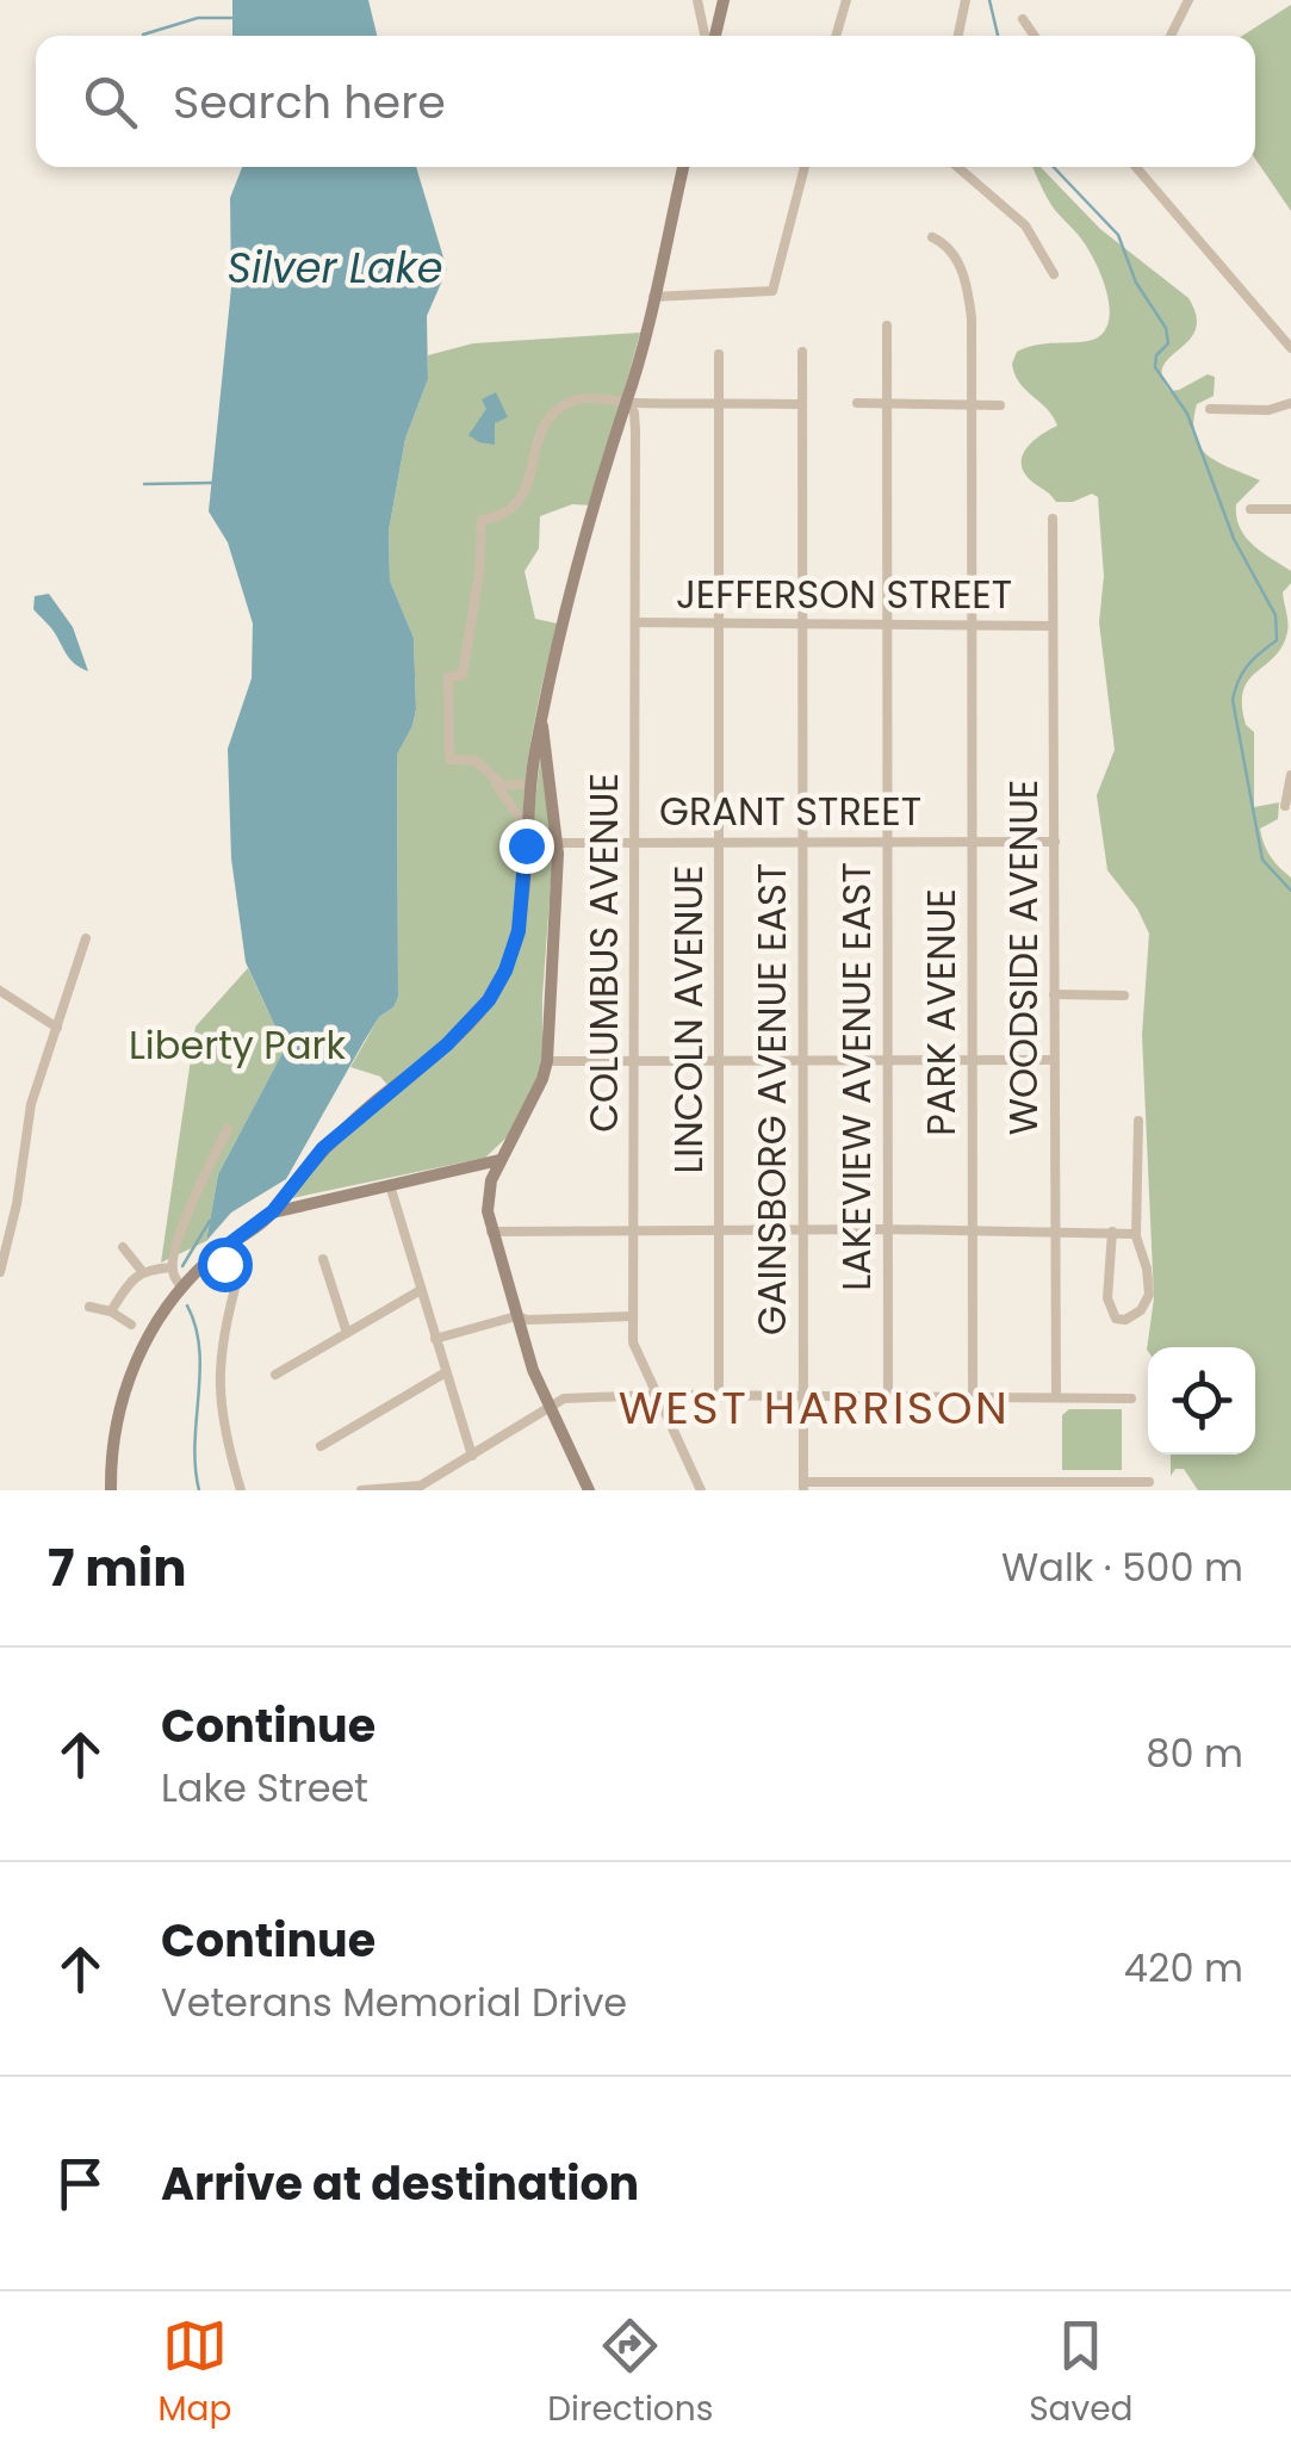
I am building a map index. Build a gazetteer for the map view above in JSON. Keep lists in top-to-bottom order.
{
  "streets": {
    "main road": ["GRANT STREET"],
    "street": [
      "JEFFERSON STREET",
      "COLUMBUS AVENUE",
      "WOODSIDE AVENUE",
      "PARK AVENUE",
      "LINCOLN AVENUE",
      "LAKEVIEW AVENUE EAST",
      "GAINSBORG AVENUE EAST"
    ]
  },
  "crossings": [
    ["JEFFERSON STREET", "COLUMBUS AVENUE"],
    ["JEFFERSON STREET", "WOODSIDE AVENUE"],
    ["JEFFERSON STREET", "PARK AVENUE"],
    ["JEFFERSON STREET", "LINCOLN AVENUE"],
    ["JEFFERSON STREET", "LAKEVIEW AVENUE EAST"],
    ["JEFFERSON STREET", "GAINSBORG AVENUE EAST"],
    ["GRANT STREET", "COLUMBUS AVENUE"],
    ["GRANT STREET", "WOODSIDE AVENUE"],
    ["GRANT STREET", "PARK AVENUE"],
    ["GRANT STREET", "LINCOLN AVENUE"],
    ["GRANT STREET", "LAKEVIEW AVENUE EAST"],
    ["GRANT STREET", "GAINSBORG AVENUE EAST"]
  ],
  "districts": ["WEST HARRISON"],
  "water": ["Silver Lake"],
  "parks": ["Liberty Park"],
  "page": {
    "search": "Search here",
    "heading": ["7 min", "Walk · 500 m"],
    "list": [
      ["Continue", "Lake Street", "80 m"],
      ["Continue", "Veterans Memorial Drive", "420 m"],
      "Arrive at destination"
    ],
    "nav": ["Map", "Directions", "Saved"]
  }
}
